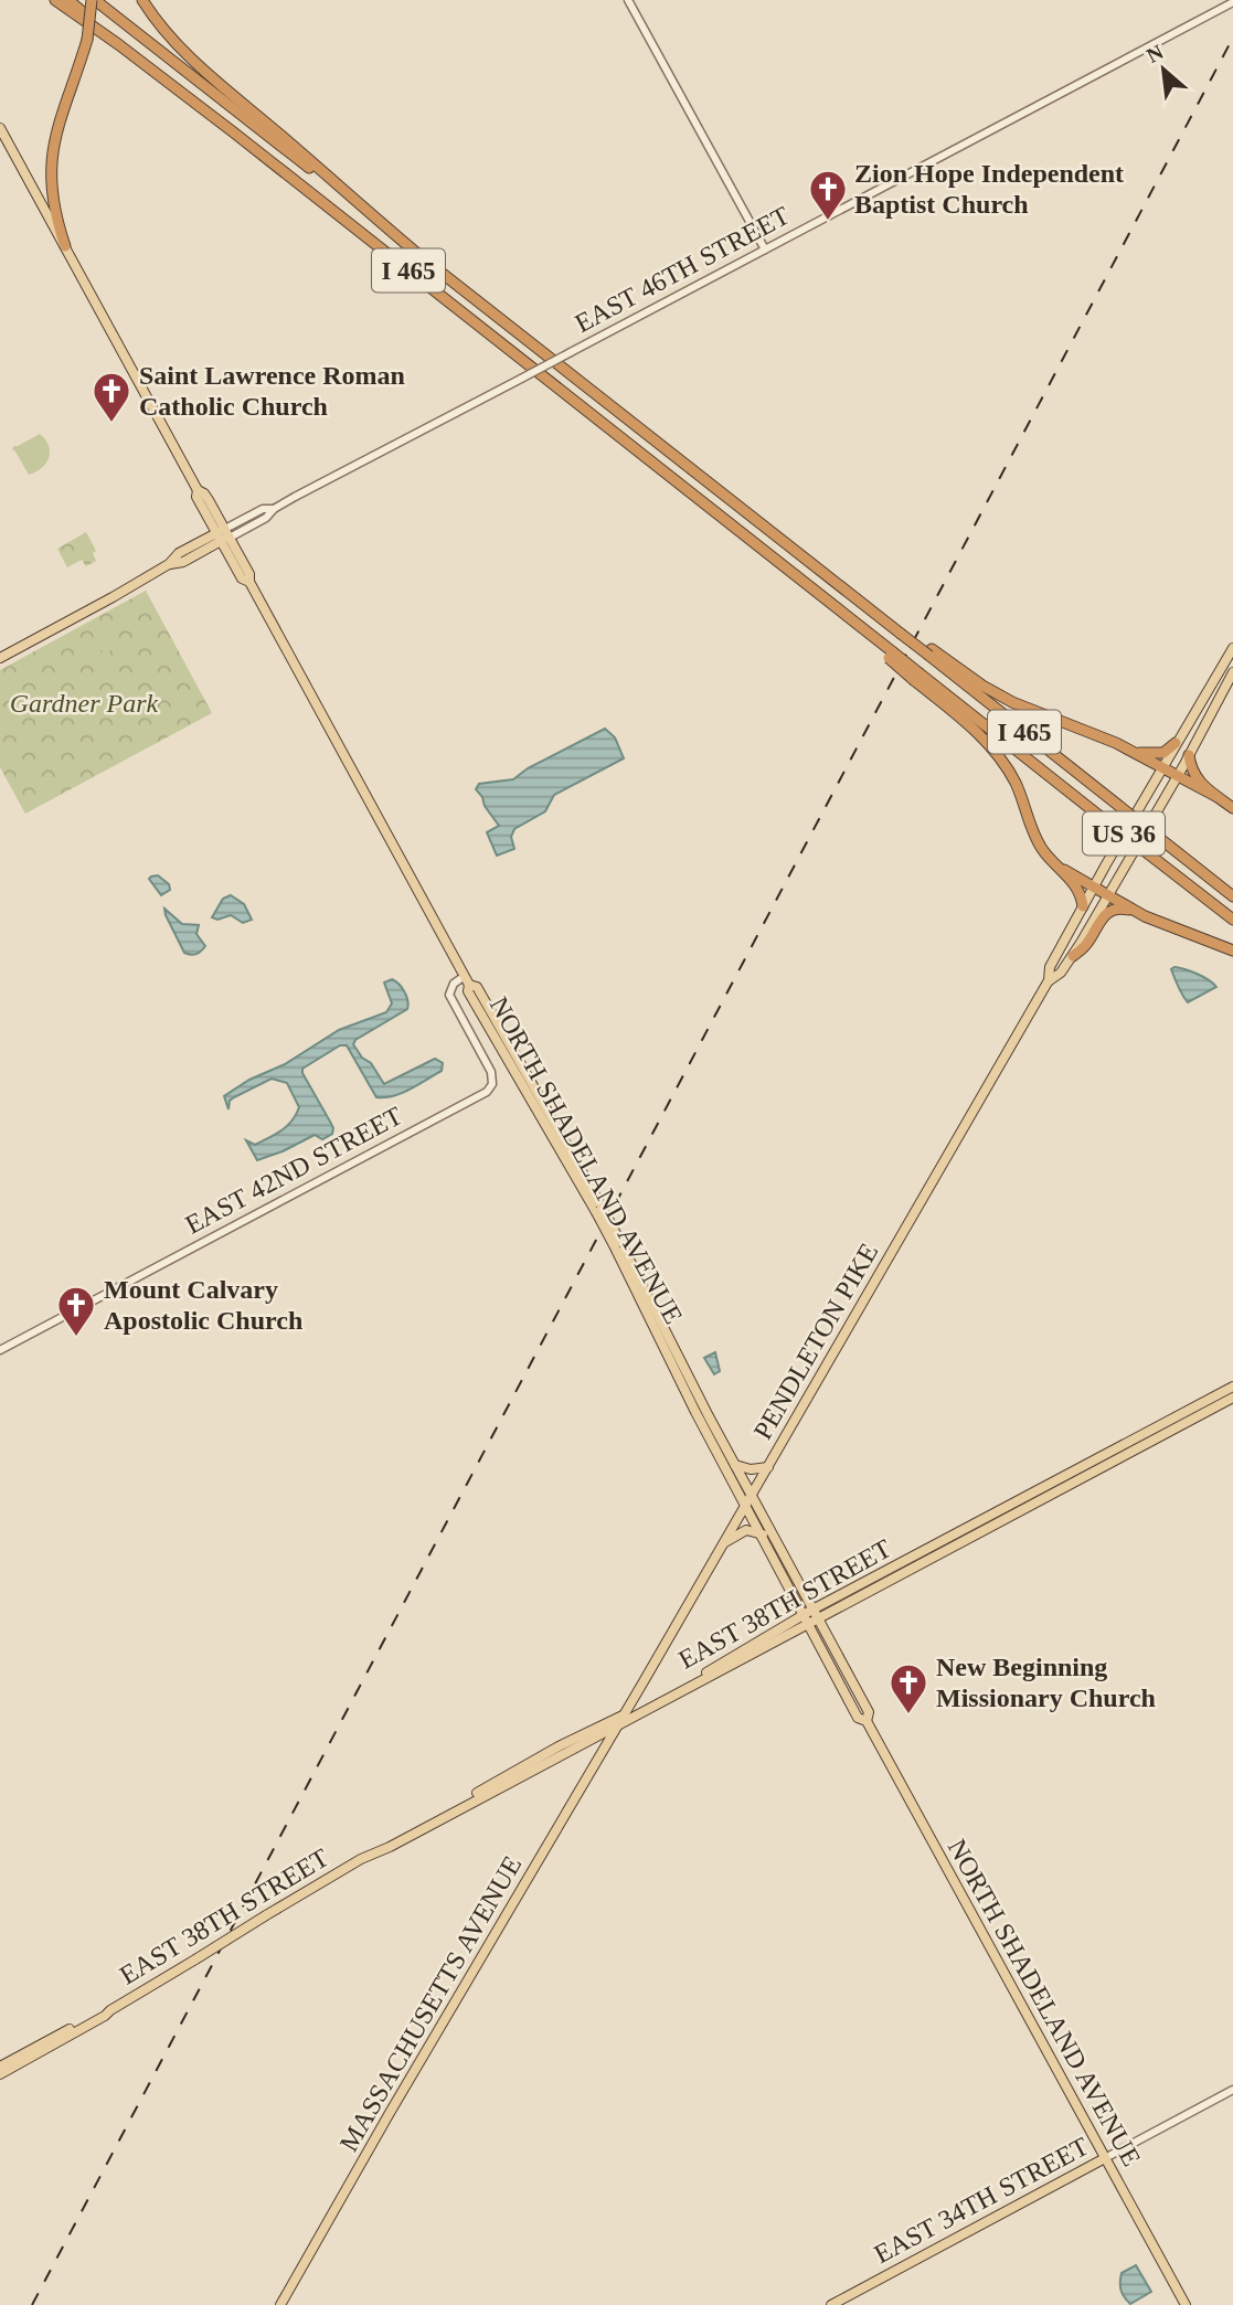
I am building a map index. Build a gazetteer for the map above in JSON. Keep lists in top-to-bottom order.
{
  "streets": {
    "highway": ["I 465", "US 36"],
    "main road": [
      "EAST 46TH STREET",
      "NORTH SHADELAND AVENUE",
      "PENDLETON PIKE",
      "EAST 38TH STREET",
      "MASSACHUSETTS AVENUE",
      "EAST 34TH STREET"
    ],
    "street": ["EAST 42ND STREET"]
  },
  "crossings": [
    ["EAST 46TH STREET", "NORTH SHADELAND AVENUE"],
    ["US 36", "PENDLETON PIKE"],
    ["NORTH SHADELAND AVENUE", "EAST 42ND STREET"],
    ["NORTH SHADELAND AVENUE", "PENDLETON PIKE"],
    ["NORTH SHADELAND AVENUE", "EAST 38TH STREET"],
    ["NORTH SHADELAND AVENUE", "EAST 34TH STREET"],
    ["PENDLETON PIKE", "EAST 38TH STREET"],
    ["PENDLETON PIKE", "MASSACHUSETTS AVENUE"],
    ["EAST 38TH STREET", "MASSACHUSETTS AVENUE"]
  ],
  "parks": ["Gardner Park"],
  "places": {
    "church": [
      "Zion Hope Independent Baptist Church",
      "Saint Lawrence Roman Catholic Church",
      "Mount Calvary Apostolic Church",
      "New Beginning Missionary Church"
    ]
  },
  "north": "top left"
}
